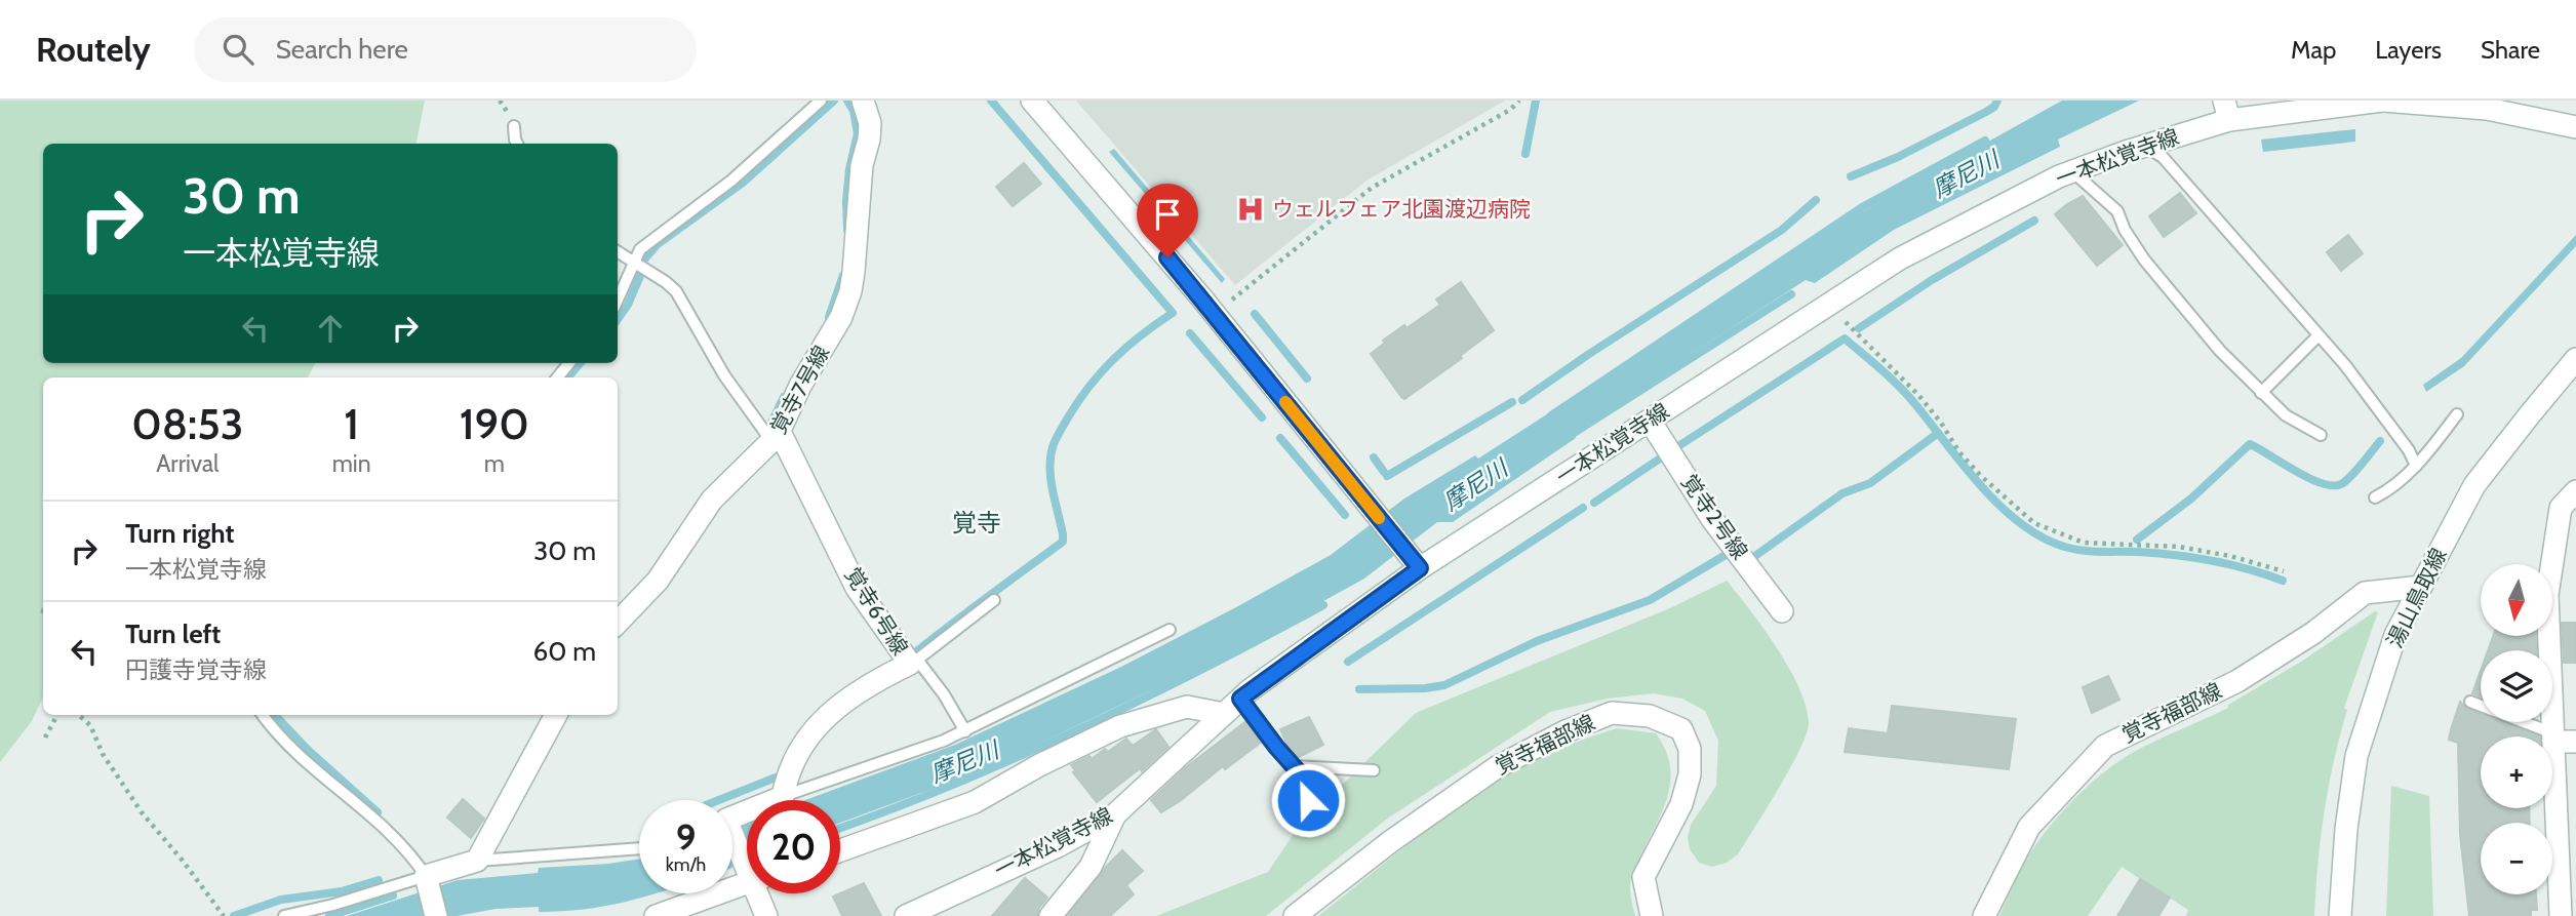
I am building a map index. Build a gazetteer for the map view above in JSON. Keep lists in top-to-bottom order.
{
  "streets": {
    "street": [
      "一本松覚寺線",
      "覚寺7号線",
      "覚寺2号線",
      "湯山鳥取線",
      "覚寺6号線",
      "覚寺福部線"
    ]
  },
  "crossings": [
    ["一本松覚寺線", "覚寺2号線"],
    ["覚寺7号線", "覚寺6号線"],
    ["湯山鳥取線", "覚寺福部線"]
  ],
  "districts": ["覚寺"],
  "water": ["摩尼川"],
  "places": {
    "hospital": ["ウェルフェア北園渡辺病院"]
  },
  "north": "bottom",
  "page": {
    "header": "Routely",
    "search": "Search here",
    "nav": ["Map", "Layers", "Share"],
    "turn": ["30 m", "一本松覚寺線"],
    "eta": [
      "08:53",
      "Arrival",
      "1",
      "min",
      "190",
      "m"
    ],
    "list": [
      {
        "name": "Turn right",
        "note": "一本松覚寺線",
        "value": "30 m"
      },
      {
        "name": "Turn left",
        "note": "円護寺覚寺線",
        "value": "60 m"
      }
    ],
    "map_buttons": ["+", "−"],
    "speed": "9 km/h",
    "limit": "20"
  }
}
